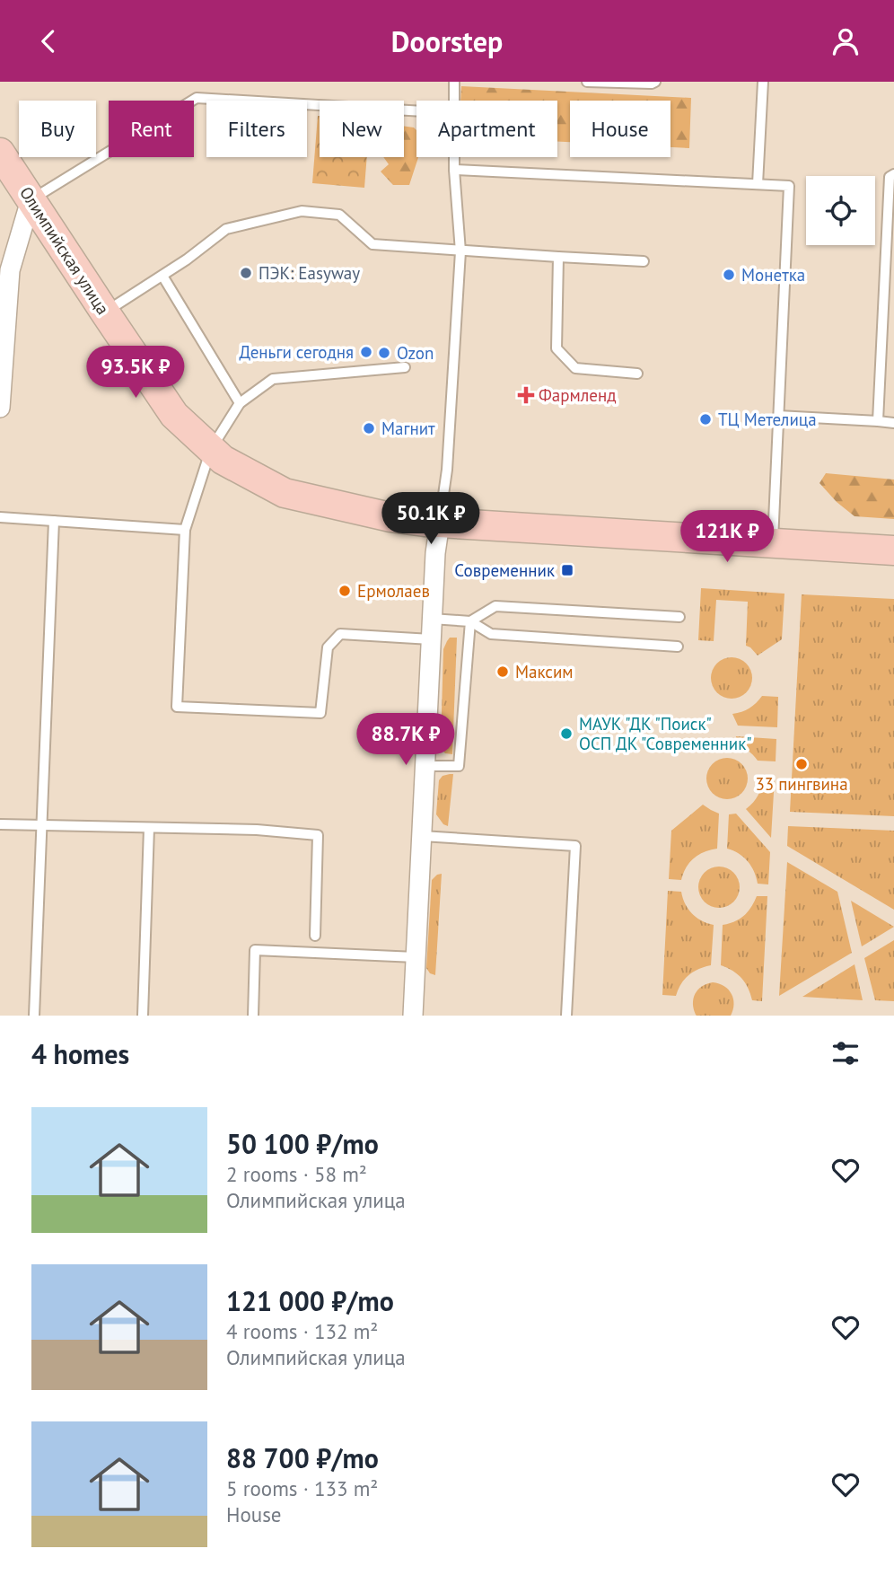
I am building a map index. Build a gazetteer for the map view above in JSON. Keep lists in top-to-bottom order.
{
  "streets": {
    "street": ["Олимпийская улица"]
  },
  "places": {
    "other": [
      "ПЭК: Easyway",
      "Монетка",
      "Деньги сегодня",
      "Ozon",
      "ТЦ Метелица",
      "Магнит",
      "Ермолаев",
      "Максим",
      "МАУК \"ДК \"Поиск\" ОСП ДК \"Современник\"",
      "33 пингвина"
    ],
    "health": ["Фармленд"],
    "transit": ["Современник"]
  },
  "page": {
    "header": "Doorstep",
    "chip": [
      "Buy",
      "Rent",
      "Filters",
      "New",
      "Apartment",
      "House"
    ],
    "price": [
      "93.5K ₽",
      "50.1K ₽",
      "121K ₽",
      "88.7K ₽"
    ],
    "heading": "4 homes",
    "list": [
      {
        "name": "50 100 ₽/mo",
        "note": "2 rooms · 58 m² · Олимпийская улица"
      },
      {
        "name": "121 000 ₽/mo",
        "note": "4 rooms · 132 m² · Олимпийская улица"
      },
      {
        "name": "88 700 ₽/mo",
        "note": "5 rooms · 133 m² · House"
      }
    ]
  }
}
